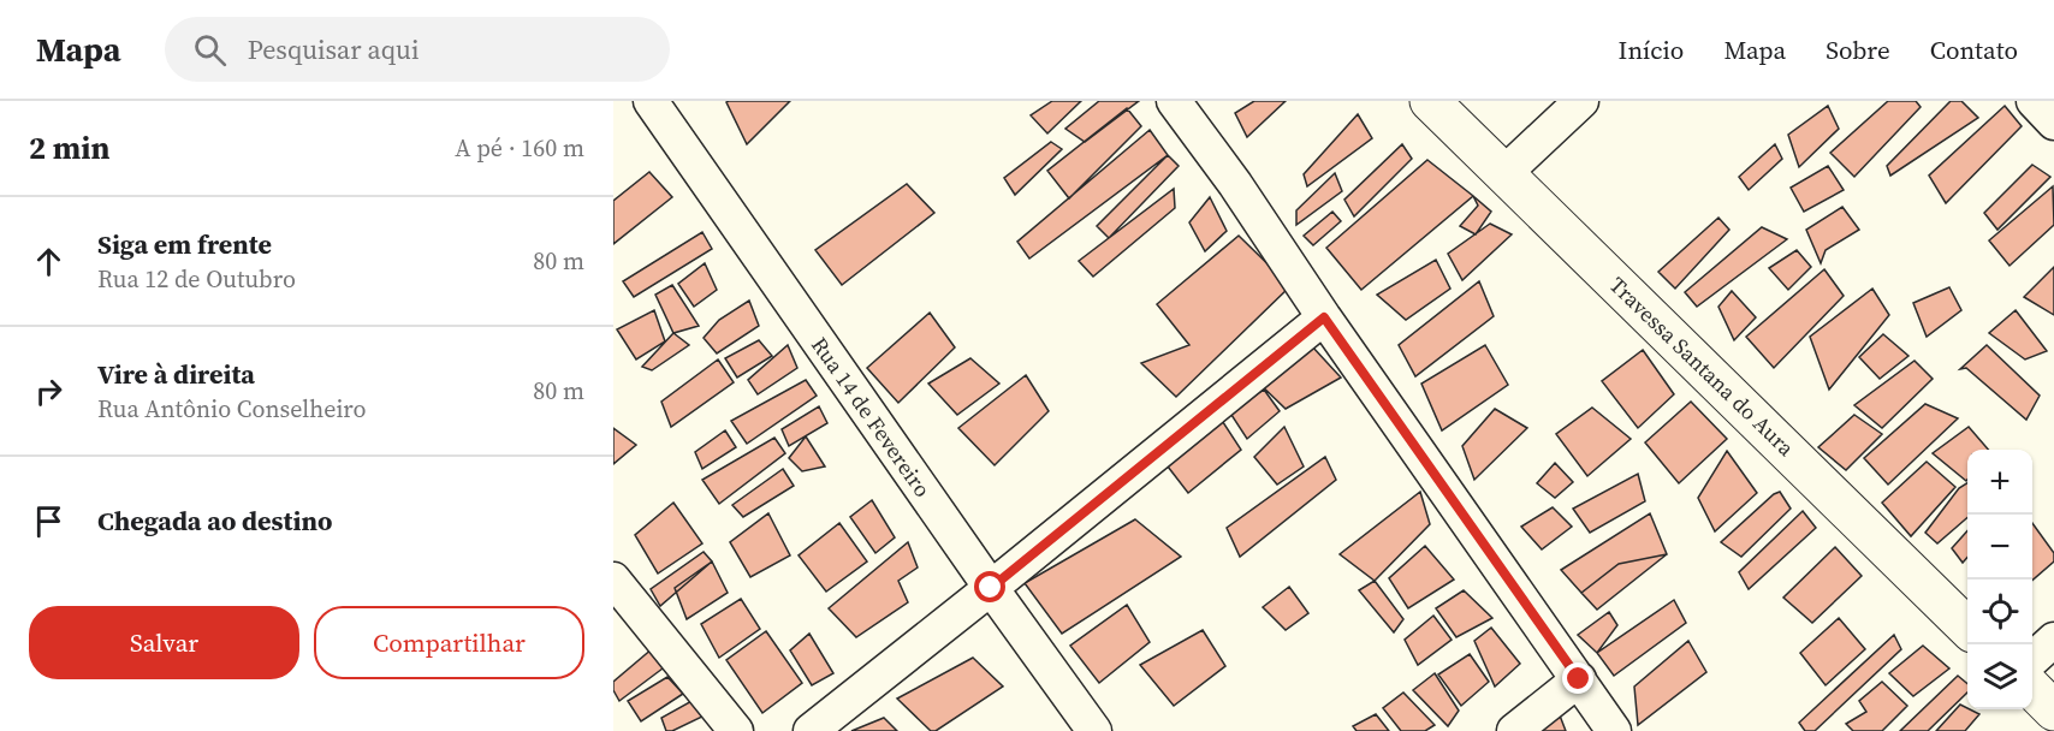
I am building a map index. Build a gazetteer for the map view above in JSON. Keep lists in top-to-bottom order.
{
  "streets": {
    "street": ["Travessa Santana do Aura", "Rua 14 de Fevereiro"]
  },
  "page": {
    "header": "Mapa",
    "search": "Pesquisar aqui",
    "nav": [
      "Início",
      "Mapa",
      "Sobre",
      "Contato"
    ],
    "heading": ["2 min", "A pé · 160 m"],
    "list": [
      ["Siga em frente", "Rua 12 de Outubro", "80 m"],
      ["Vire à direita", "Rua Antônio Conselheiro", "80 m"],
      "Chegada ao destino"
    ],
    "map_buttons": ["+", "−"],
    "buttons": ["Salvar", "Compartilhar"]
  }
}
